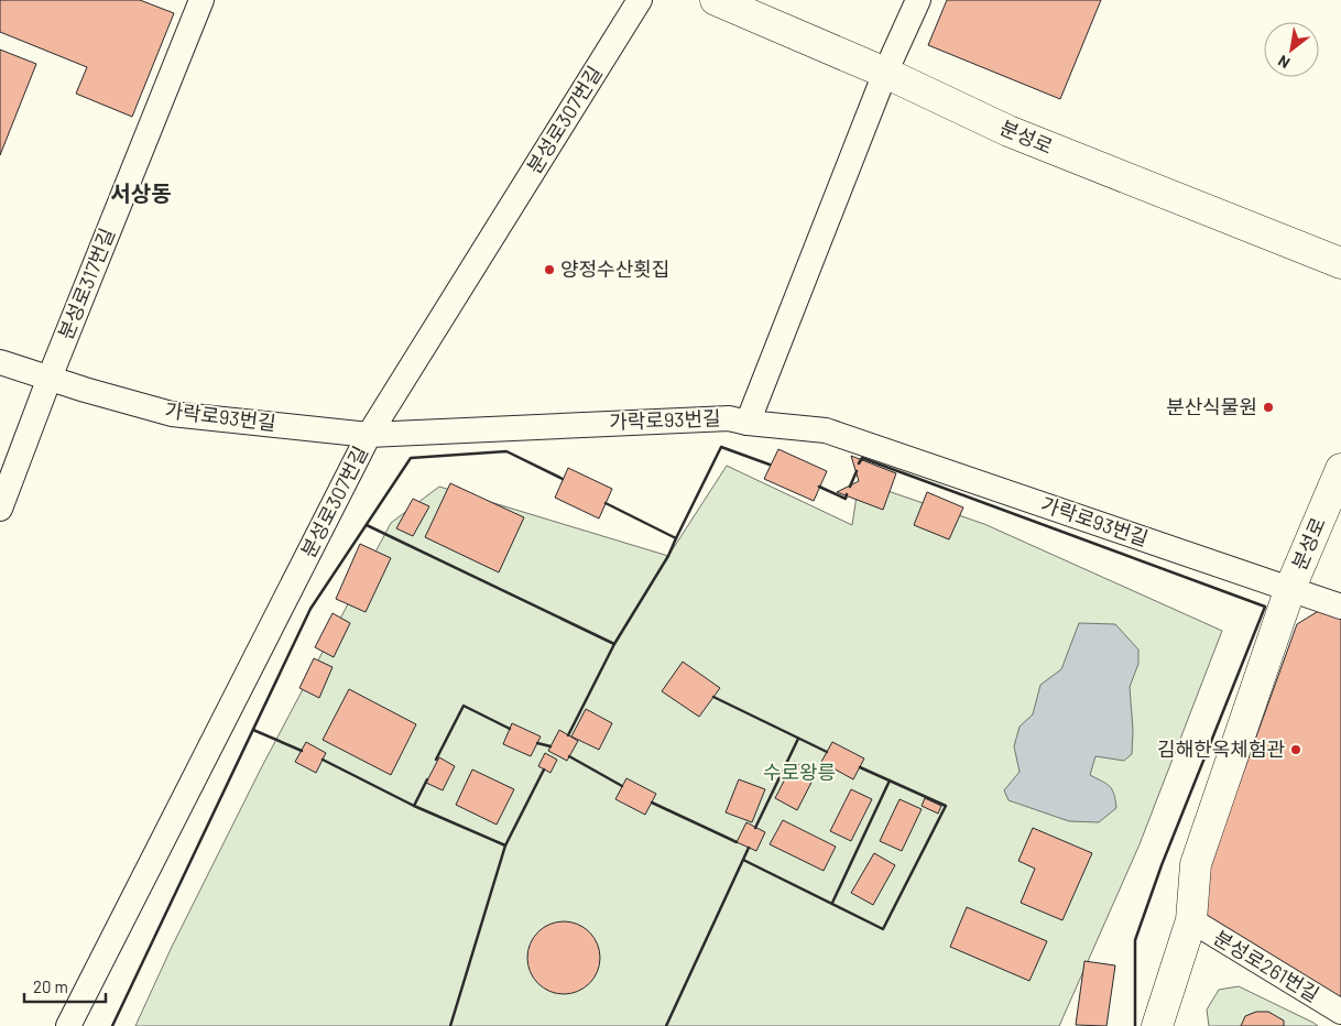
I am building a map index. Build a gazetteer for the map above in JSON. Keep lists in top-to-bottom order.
{
  "streets": {
    "main road": ["분성로"],
    "street": [
      "분성로307번길",
      "분성로317번길",
      "가락로93번길",
      "분성로261번길"
    ]
  },
  "crossings": [
    ["분성로307번길", "가락로93번길"],
    ["분성로", "가락로93번길"],
    ["분성로", "분성로261번길"],
    ["분성로317번길", "가락로93번길"]
  ],
  "districts": ["서상동"],
  "parks": ["수로왕릉"],
  "places": ["양정수산횟집", "분산식물원", "김해한옥체험관"],
  "scale_bar": "20 m",
  "north": "bottom left"
}
